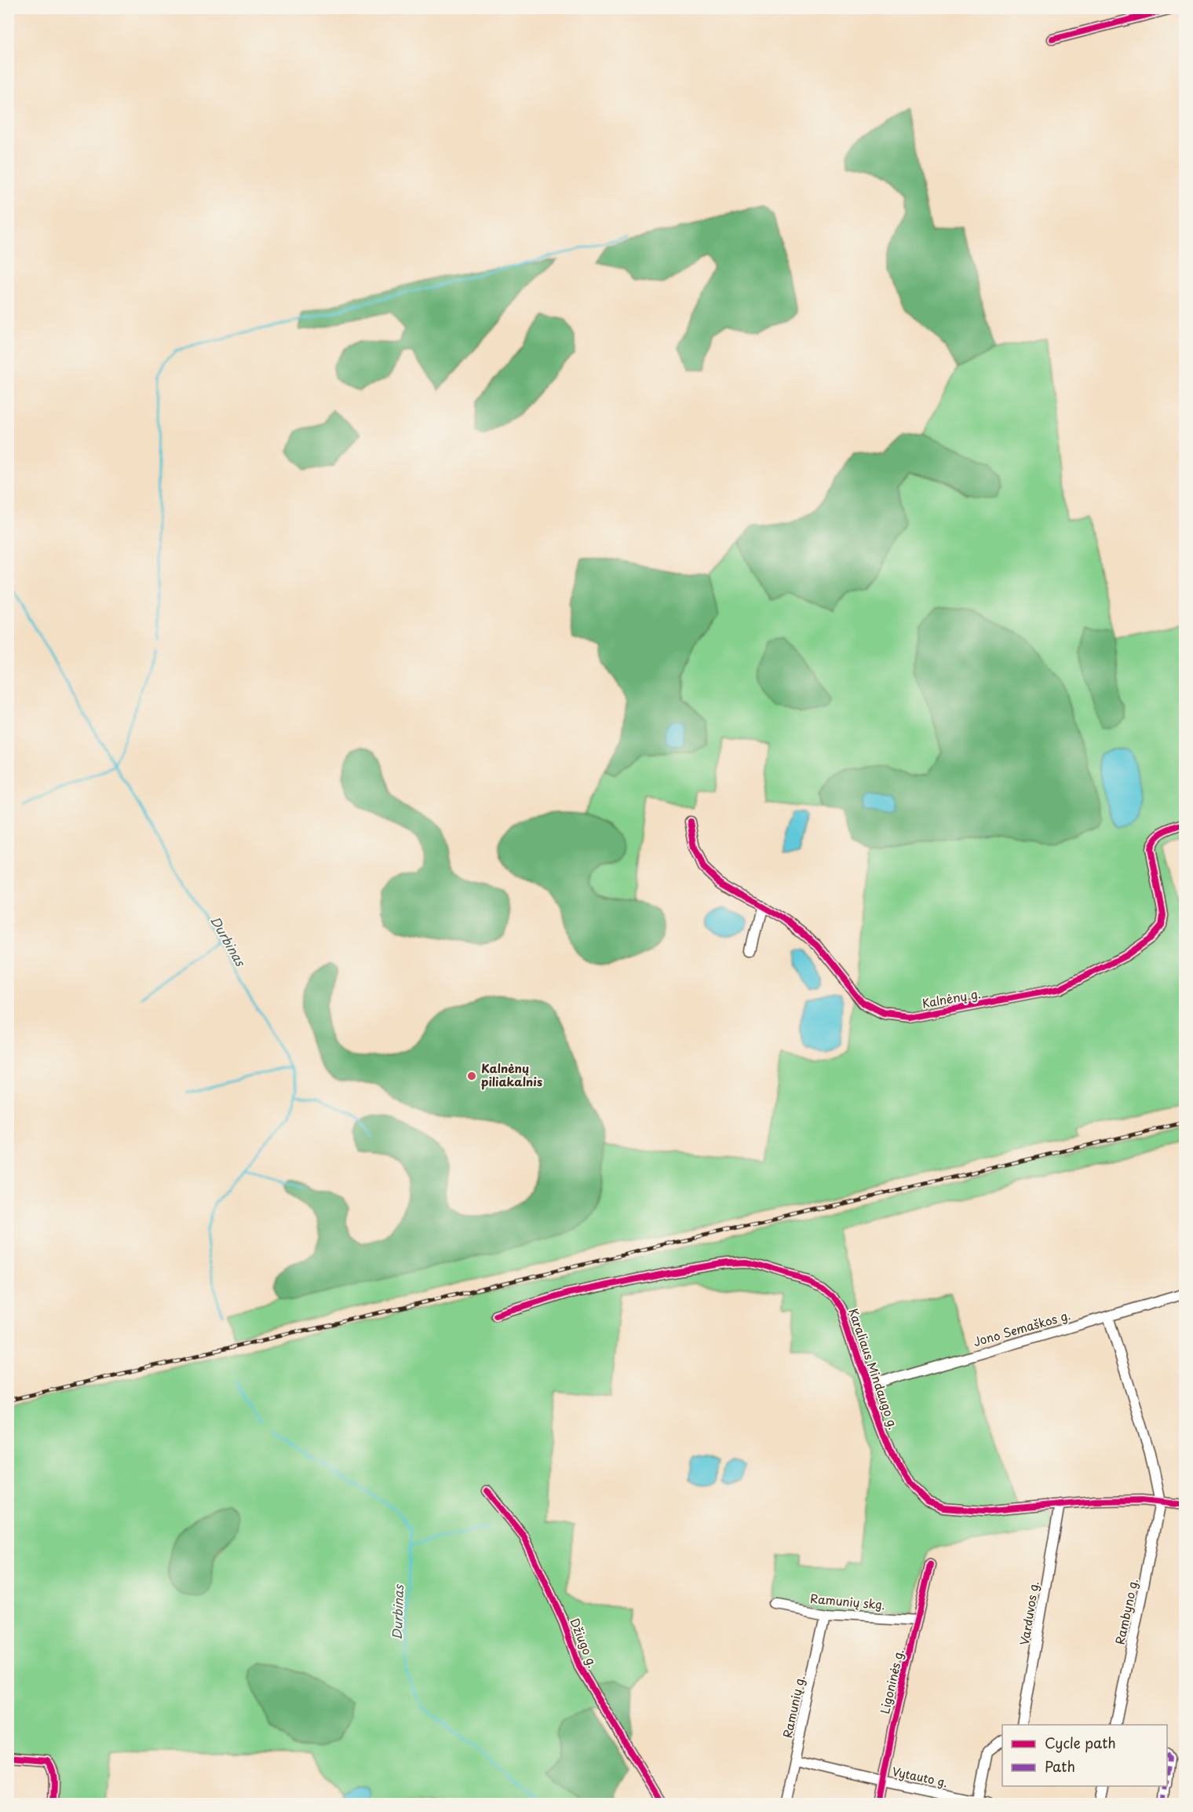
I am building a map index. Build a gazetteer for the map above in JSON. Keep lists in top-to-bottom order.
{
  "streets": {
    "street": [
      "Kalnėnų g.",
      "Jono Semaškos g.",
      "Karaliaus Mindaugo g.",
      "Ramunių skg.",
      "Rambyno g.",
      "Varduvos g.",
      "Džiugo g.",
      "Ligoninės g.",
      "Ramunių g.",
      "Vytauto g."
    ]
  },
  "crossings": [
    ["Jono Semaškos g.", "Karaliaus Mindaugo g."],
    ["Karaliaus Mindaugo g.", "Rambyno g."],
    ["Karaliaus Mindaugo g.", "Varduvos g."],
    ["Ramunių skg.", "Ligoninės g."],
    ["Ramunių skg.", "Ramunių g."],
    ["Ligoninės g.", "Vytauto g."],
    ["Ramunių g.", "Vytauto g."]
  ],
  "water": ["Durbinas"],
  "places": ["Kalnėnų piliakalnis"],
  "legend": ["Cycle path", "Path"]
}
